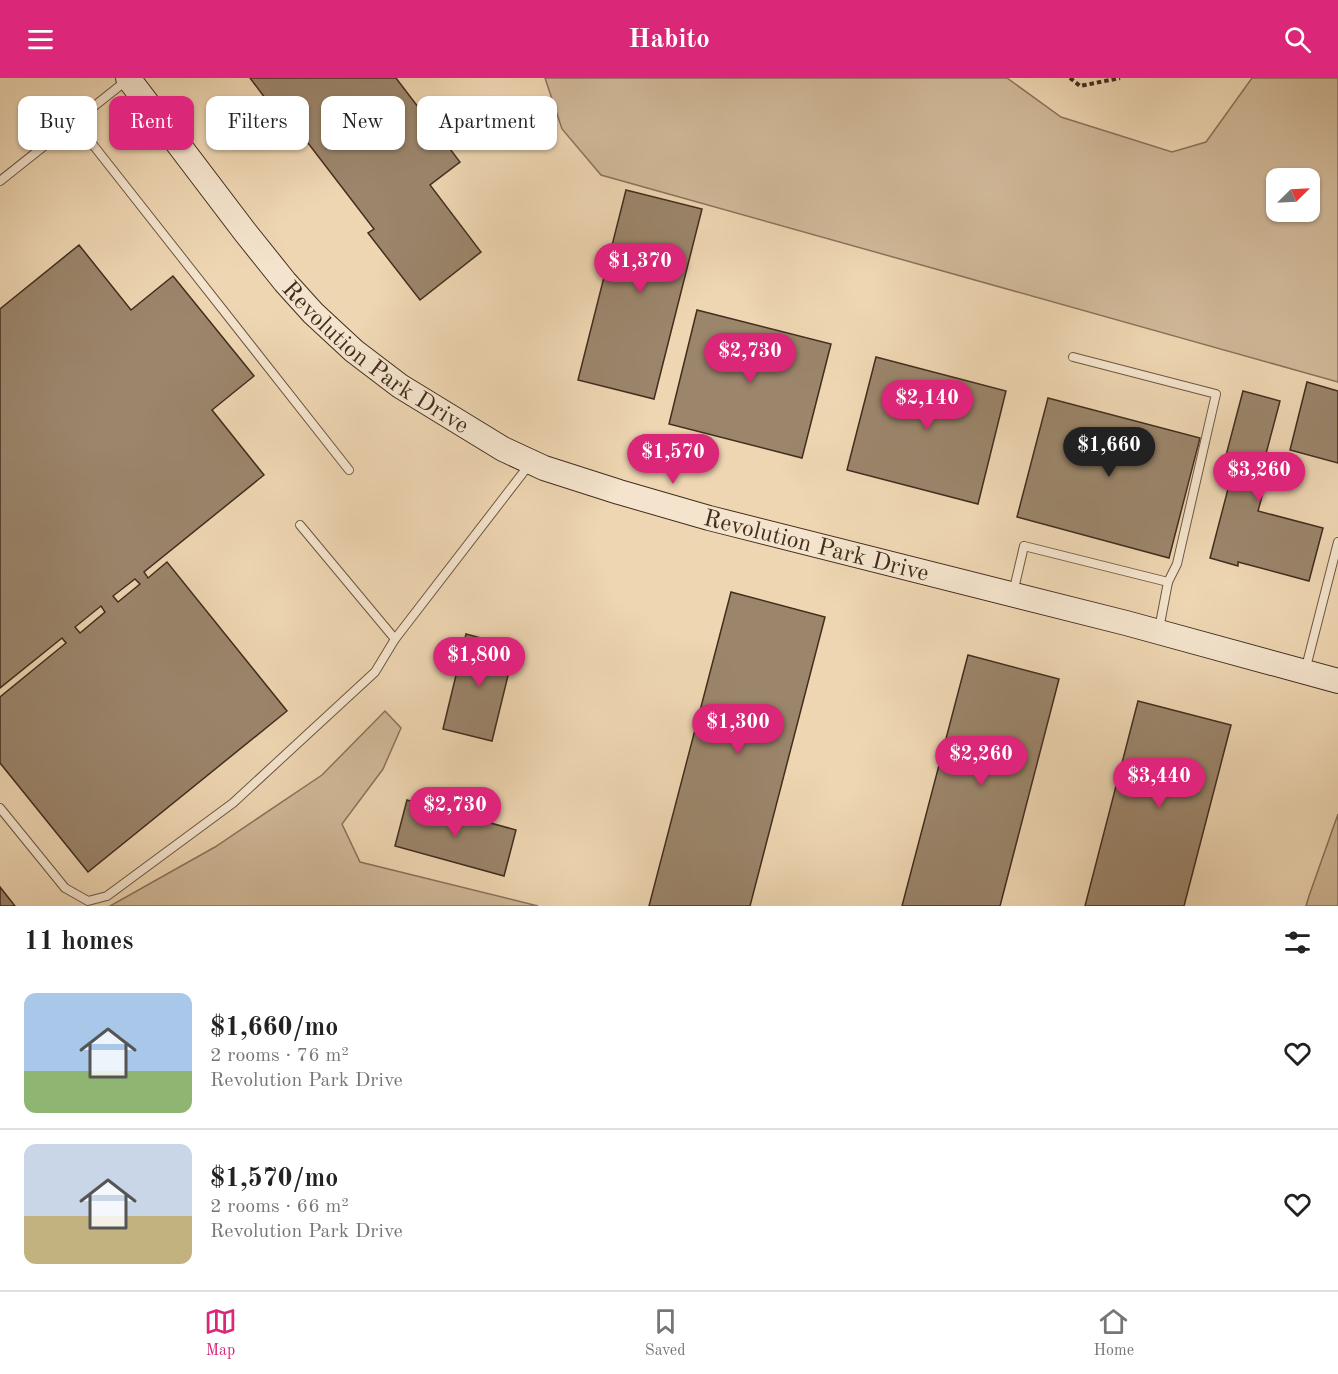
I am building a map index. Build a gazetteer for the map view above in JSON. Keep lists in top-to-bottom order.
{
  "streets": {
    "street": ["Revolution Park Drive"]
  },
  "north": "top right",
  "page": {
    "header": "Habito",
    "chip": [
      "Buy",
      "Rent",
      "Filters",
      "New",
      "Apartment"
    ],
    "price": [
      "$1,370",
      "$2,730",
      "$2,140",
      "$1,660",
      "$1,570",
      "$3,260",
      "$1,800",
      "$1,300",
      "$2,260",
      "$3,440",
      "$2,730"
    ],
    "heading": "11 homes",
    "list": [
      {
        "name": "$1,660/mo",
        "note": "2 rooms · 76 m² · Revolution Park Drive"
      },
      {
        "name": "$1,570/mo",
        "note": "2 rooms · 66 m² · Revolution Park Drive"
      }
    ],
    "tabs": ["Map", "Saved", "Home"]
  }
}
